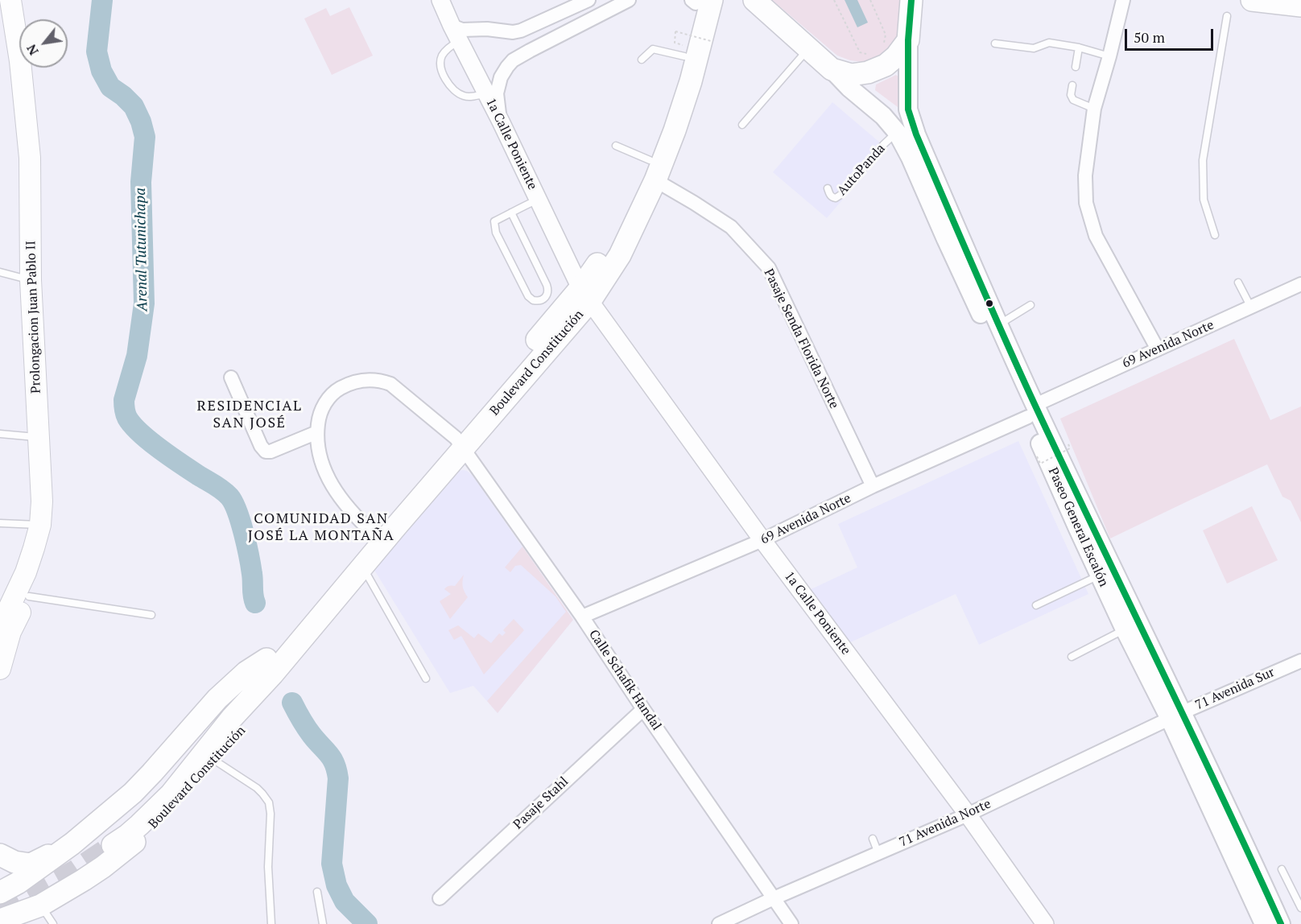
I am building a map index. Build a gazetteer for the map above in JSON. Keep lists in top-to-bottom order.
{
  "streets": {
    "highway": ["Boulevard Constitución"],
    "main road": ["Prolongacion Juan Pablo II", "Paseo General Escalón"],
    "street": [
      "1a Calle Poniente",
      "Pasaje Senda Florida Norte",
      "69 Avenida Norte",
      "Calle Schafik Handal",
      "71 Avenida Sur",
      "Pasaje Stahl",
      "71 Avenida Norte"
    ],
    "lane": ["AutoPanda"]
  },
  "crossings": [
    ["1a Calle Poniente", "69 Avenida Norte"],
    ["1a Calle Poniente", "Boulevard Constitución"],
    ["1a Calle Poniente", "71 Avenida Norte"],
    ["AutoPanda", "Paseo General Escalón"],
    ["Pasaje Senda Florida Norte", "69 Avenida Norte"],
    ["Pasaje Senda Florida Norte", "Boulevard Constitución"],
    ["69 Avenida Norte", "Paseo General Escalón"],
    ["69 Avenida Norte", "Calle Schafik Handal"],
    ["Boulevard Constitución", "Calle Schafik Handal"],
    ["Paseo General Escalón", "71 Avenida Sur"],
    ["Paseo General Escalón", "71 Avenida Norte"],
    ["Calle Schafik Handal", "Pasaje Stahl"],
    ["Calle Schafik Handal", "71 Avenida Norte"],
    ["71 Avenida Sur", "71 Avenida Norte"]
  ],
  "districts": ["RESIDENCIAL SAN JOSÉ", "COMUNIDAD SAN JOSÉ LA MONTAÑA"],
  "water": ["Arenal Tutunichapa"],
  "scale_bar": "50 m",
  "north": "bottom left"
}
